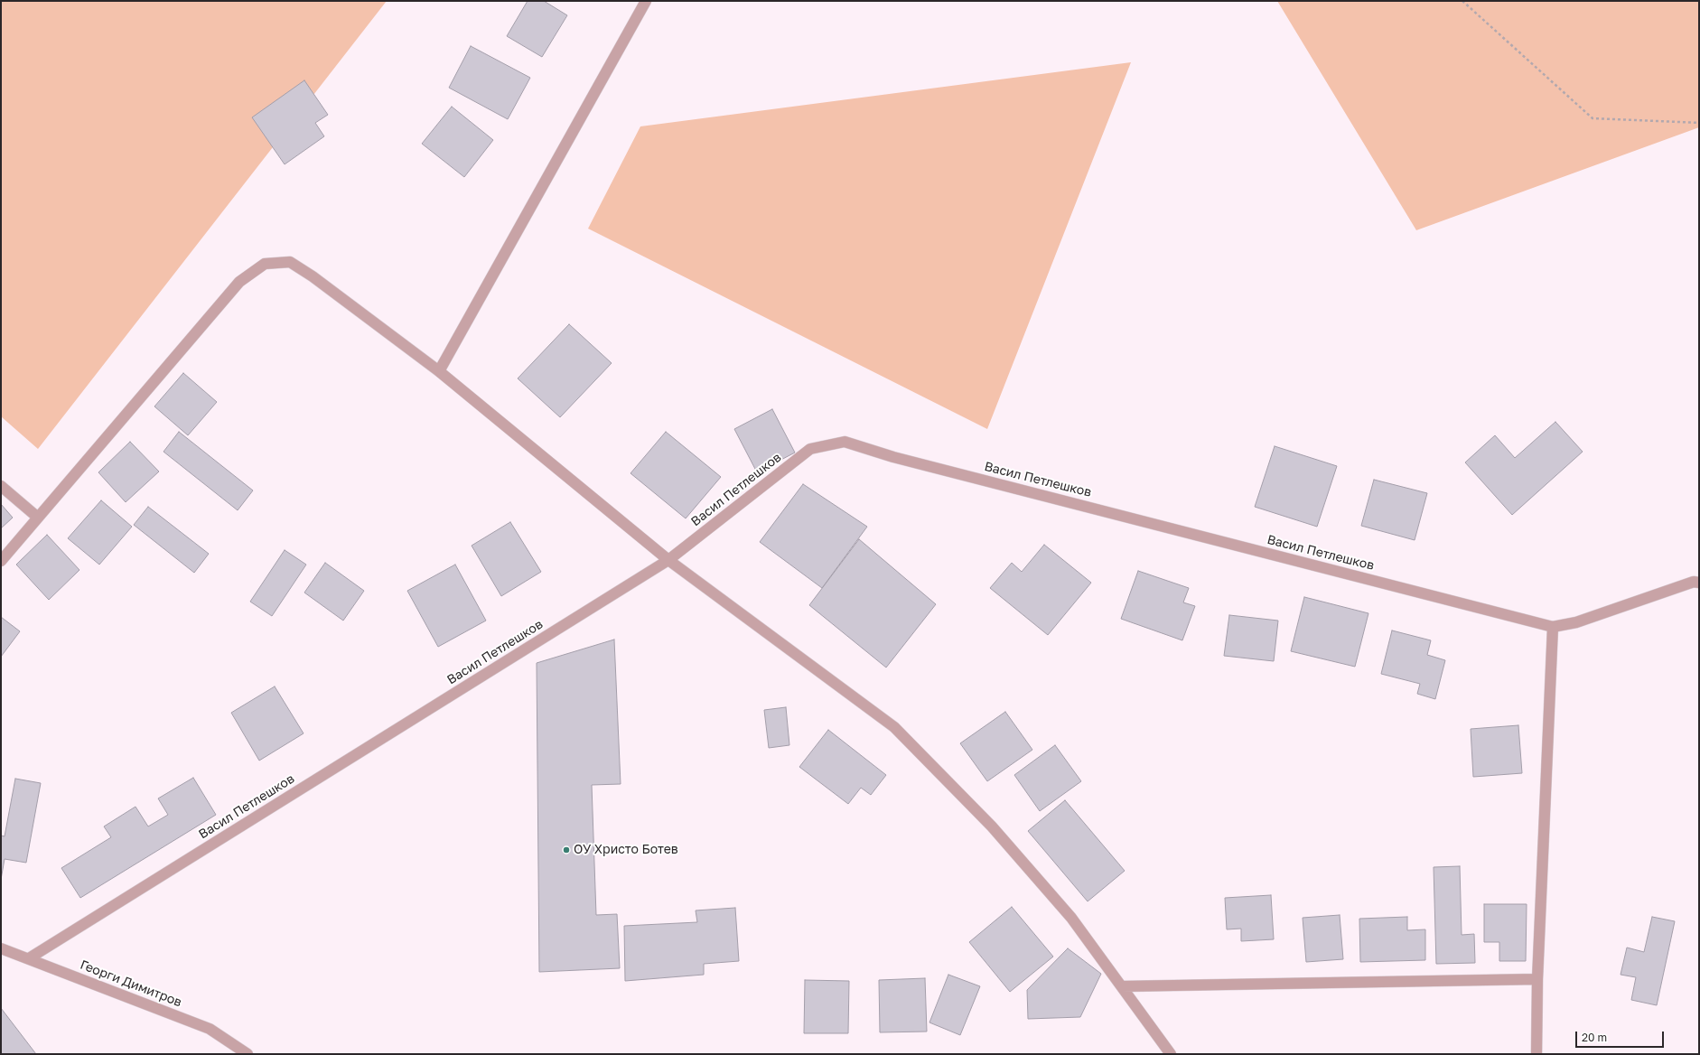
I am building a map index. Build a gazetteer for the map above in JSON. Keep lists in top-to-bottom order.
{
  "streets": {
    "street": ["Васил Петлешков", "Георги Димитров"]
  },
  "crossings": [
    ["Васил Петлешков", "Георги Димитров"]
  ],
  "places": ["ОУ Христо Ботев"],
  "scale_bar": "20 m"
}
